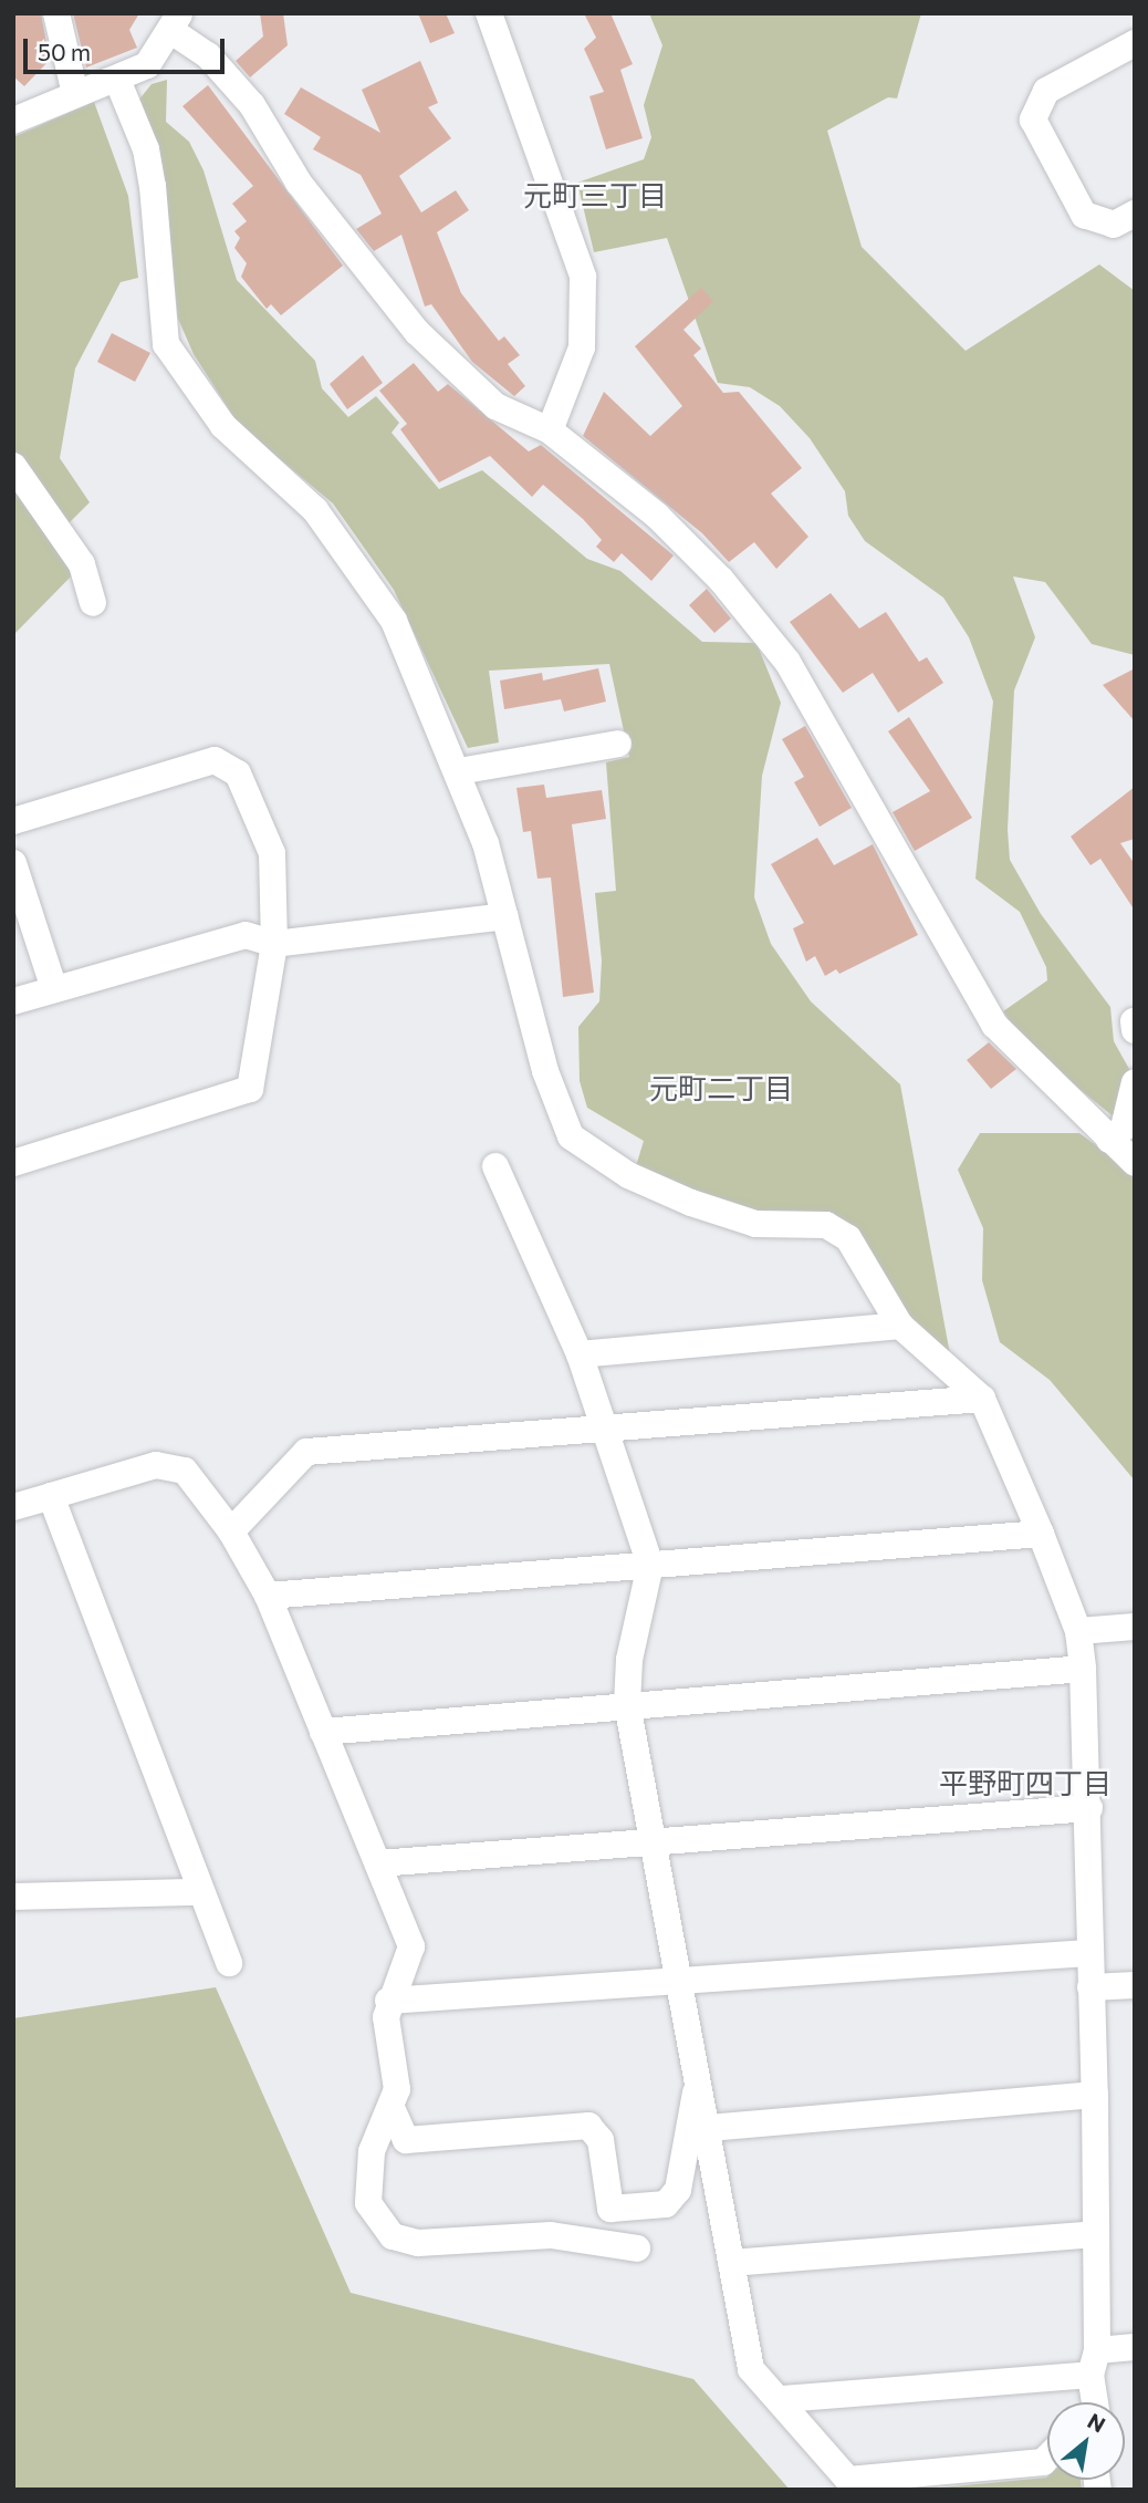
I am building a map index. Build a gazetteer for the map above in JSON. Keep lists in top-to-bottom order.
{
  "districts": ["元町三丁目", "元町二丁目", "平野町四丁目"],
  "scale_bar": "50 m",
  "north": "top right"
}
